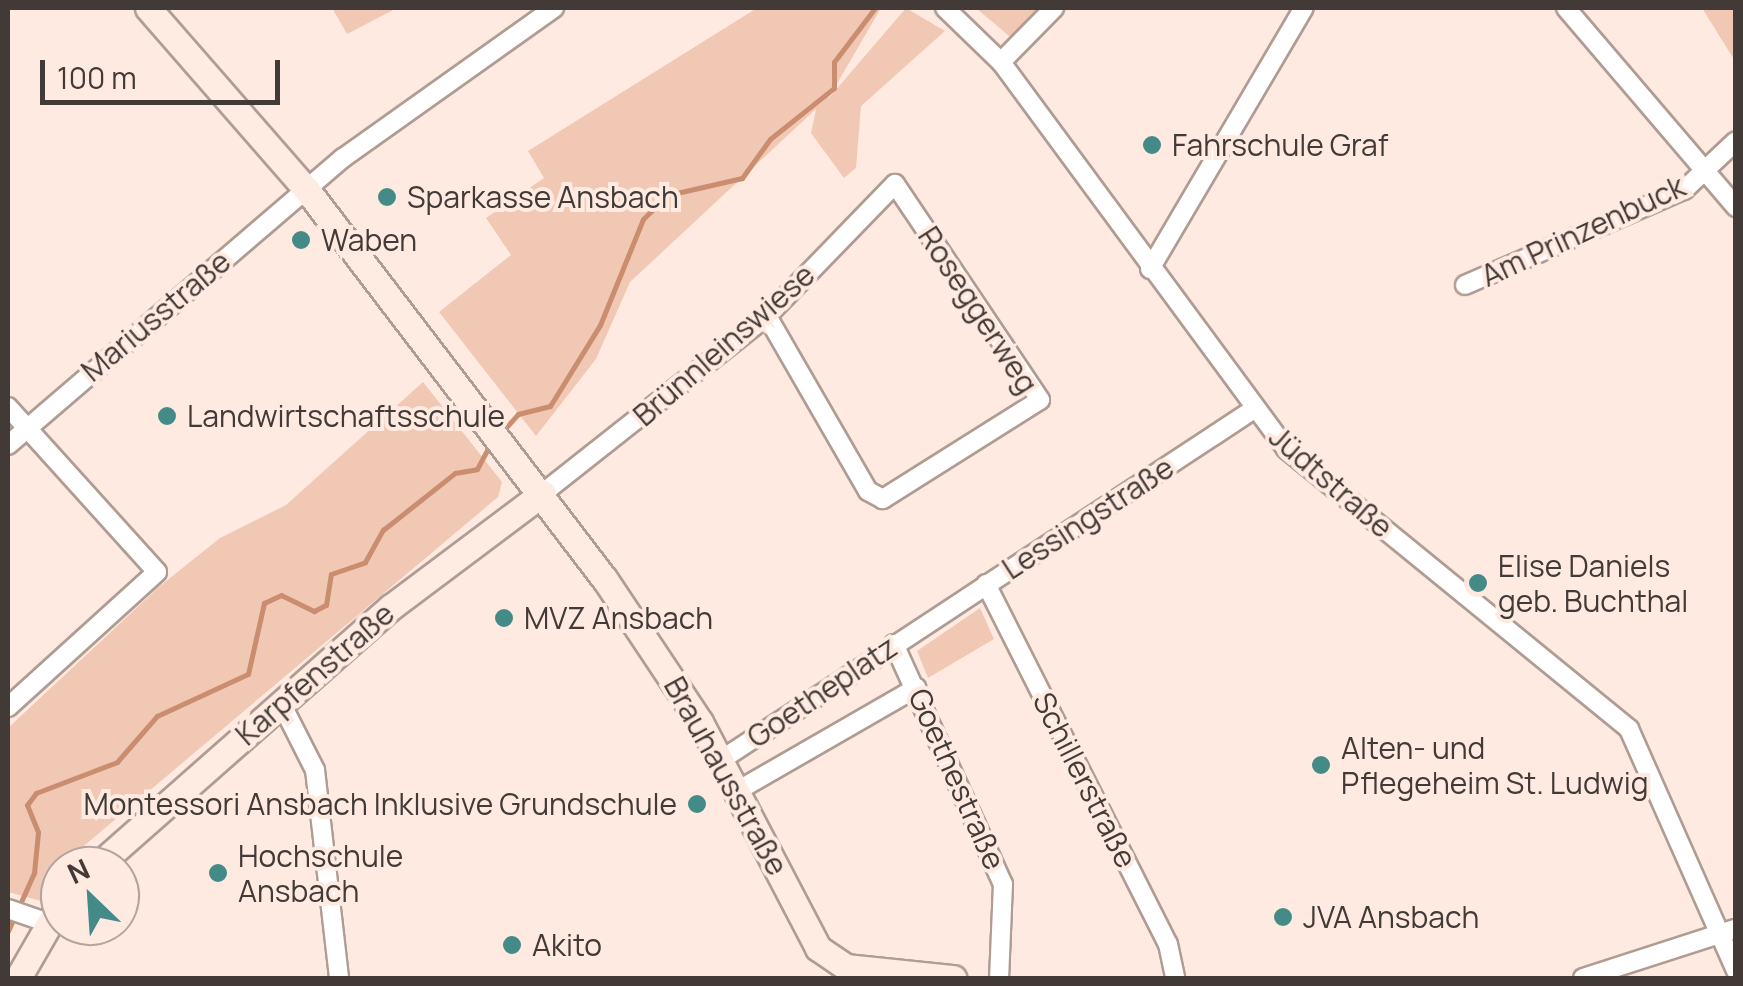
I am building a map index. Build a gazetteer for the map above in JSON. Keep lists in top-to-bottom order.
{
  "streets": {
    "main road": ["Karpfenstraße", "Brauhausstraße"],
    "street": [
      "Am Prinzenbuck",
      "Roseggerweg",
      "Mariusstraße",
      "Brünnleinswiese",
      "Jüdtstraße",
      "Lessingstraße",
      "Goetheplatz",
      "Goethestraße",
      "Schillerstraße"
    ]
  },
  "crossings": [
    ["Roseggerweg", "Brünnleinswiese"],
    ["Mariusstraße", "Brauhausstraße"],
    ["Brünnleinswiese", "Karpfenstraße"],
    ["Brünnleinswiese", "Brauhausstraße"],
    ["Jüdtstraße", "Lessingstraße"],
    ["Lessingstraße", "Goetheplatz"],
    ["Lessingstraße", "Schillerstraße"],
    ["Karpfenstraße", "Brauhausstraße"],
    ["Goetheplatz", "Brauhausstraße"],
    ["Goetheplatz", "Goethestraße"]
  ],
  "places": [
    "Fahrschule Graf",
    "Sparkasse Ansbach",
    "Waben",
    "Landwirtschaftsschule",
    "Elise Daniels geb. Buchthal",
    "MVZ Ansbach",
    "Alten- und Pflegeheim St. Ludwig",
    "Montessori Ansbach Inklusive Grundschule",
    "Hochschule Ansbach",
    "JVA Ansbach",
    "Akito"
  ],
  "scale_bar": "100 m",
  "north": "top left"
}
